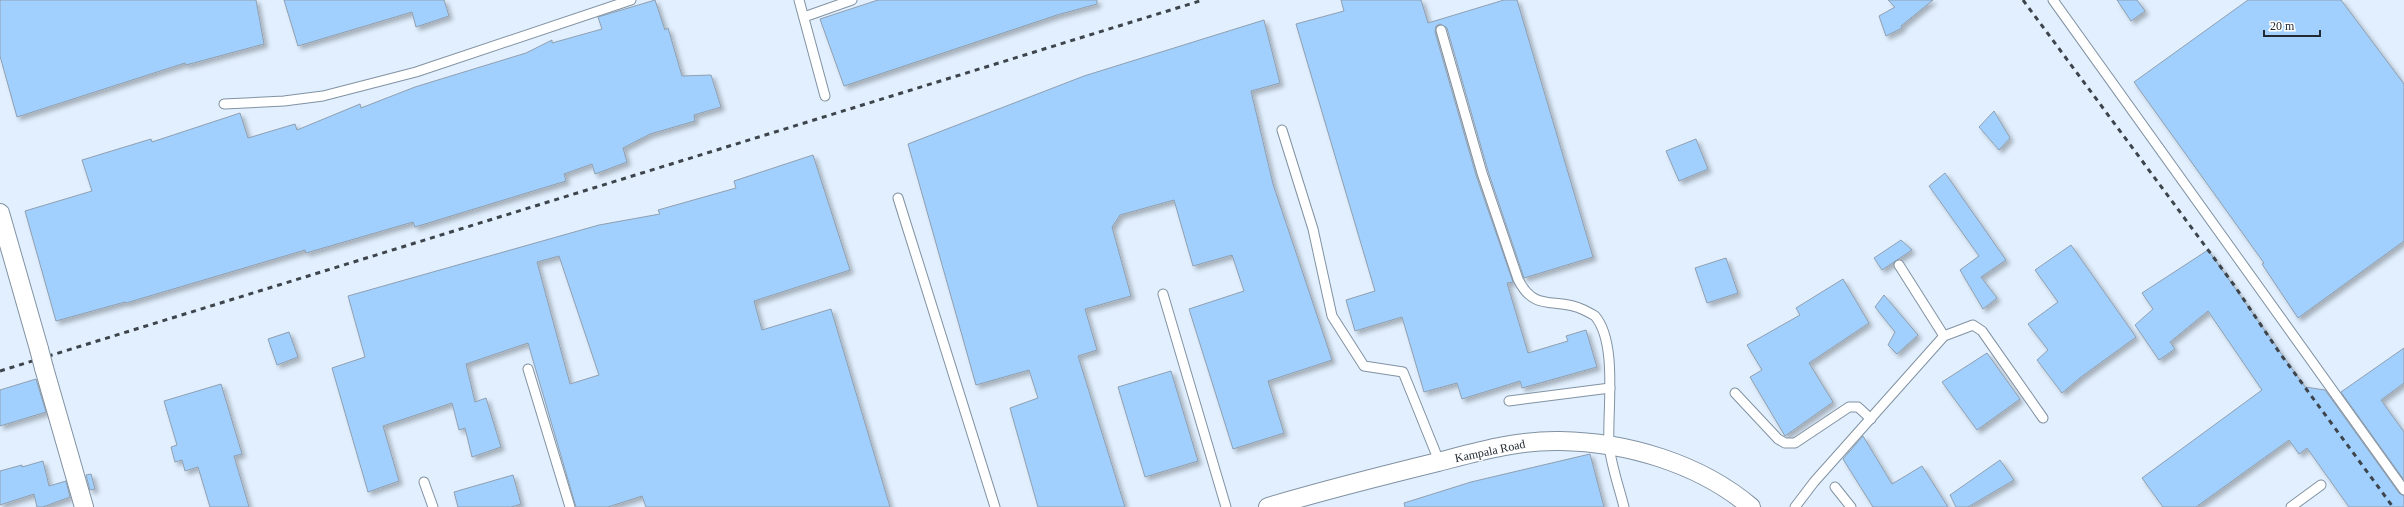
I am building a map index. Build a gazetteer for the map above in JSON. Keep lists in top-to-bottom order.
{
  "streets": {
    "street": ["Kampala Road"]
  },
  "scale_bar": "20 m"
}
